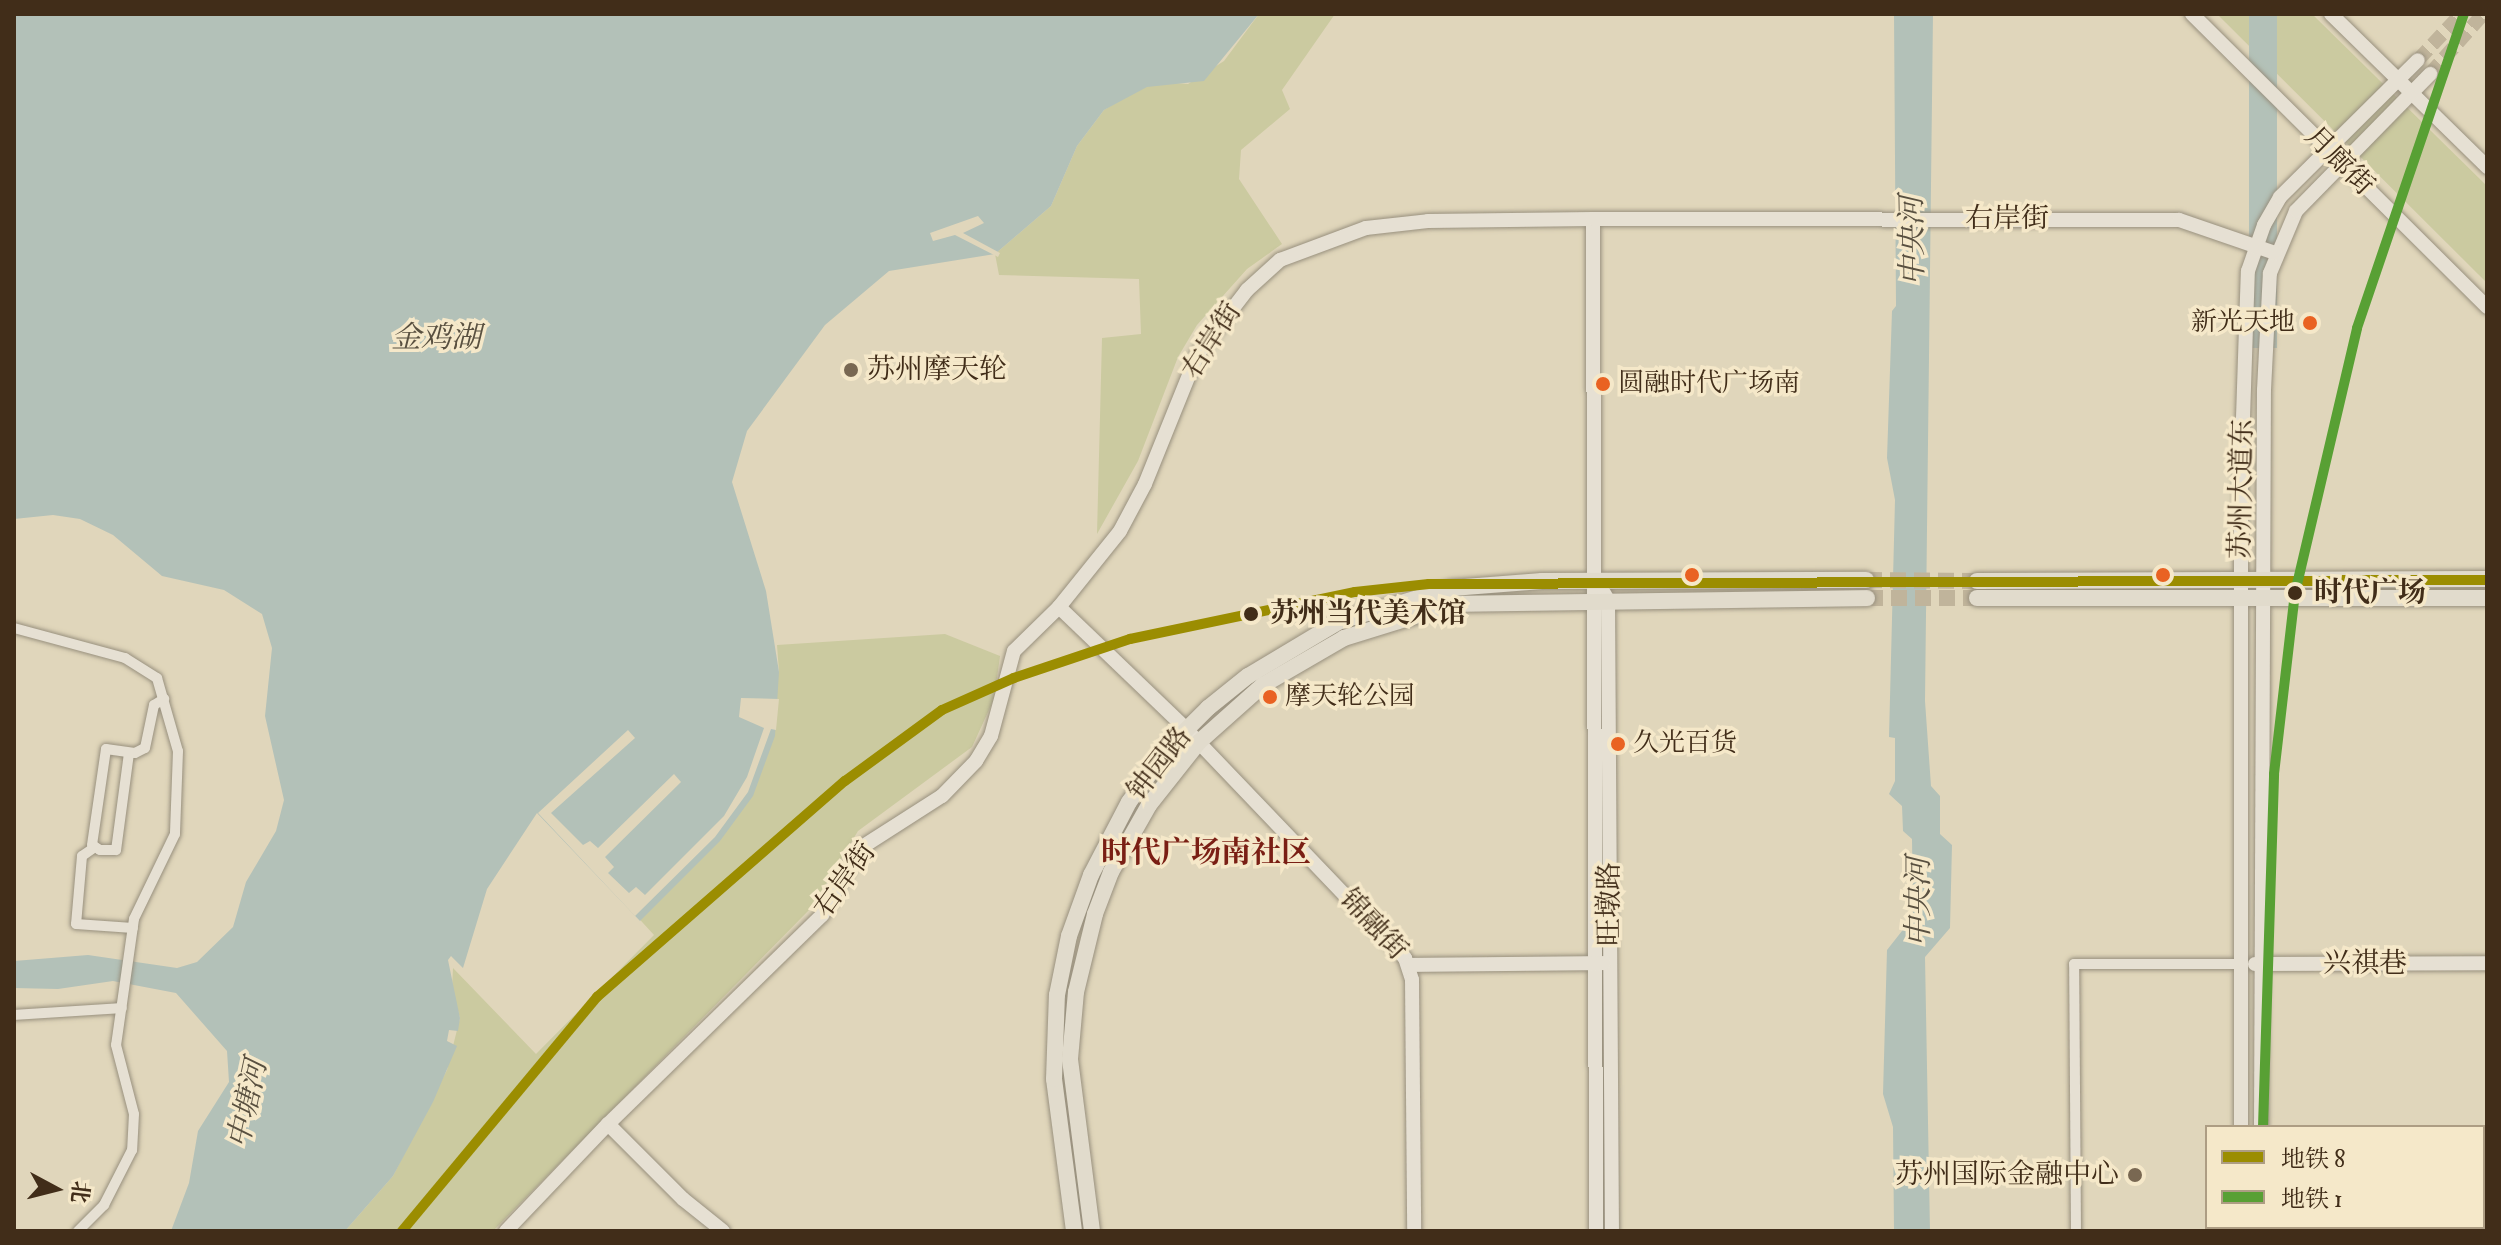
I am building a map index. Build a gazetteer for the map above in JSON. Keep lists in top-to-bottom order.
{
  "streets": {
    "main road": ["钟园路"],
    "street": [
      "月廊街",
      "右岸街",
      "苏州大道东",
      "旺墩路",
      "锦融街",
      "兴祺巷"
    ]
  },
  "crossings": [
    ["月廊街", "苏州大道东"],
    ["右岸街", "苏州大道东"],
    ["右岸街", "旺墩路"],
    ["右岸街", "锦融街"],
    ["苏州大道东", "兴祺巷"],
    ["钟园路", "旺墩路"],
    ["钟园路", "锦融街"],
    ["旺墩路", "锦融街"]
  ],
  "districts": ["时代广场南社区"],
  "water": ["中央河", "金鸡湖", "中塘河"],
  "places": [
    "新光天地",
    "苏州摩天轮",
    "圆融时代广场南",
    "时代广场",
    "苏州当代美术馆",
    "摩天轮公园",
    "久光百货",
    "苏州国际金融中心"
  ],
  "lines": ["metro line 1", "metro line 8"],
  "legend": ["地铁 8", "地铁 1"],
  "north": "right"
}
